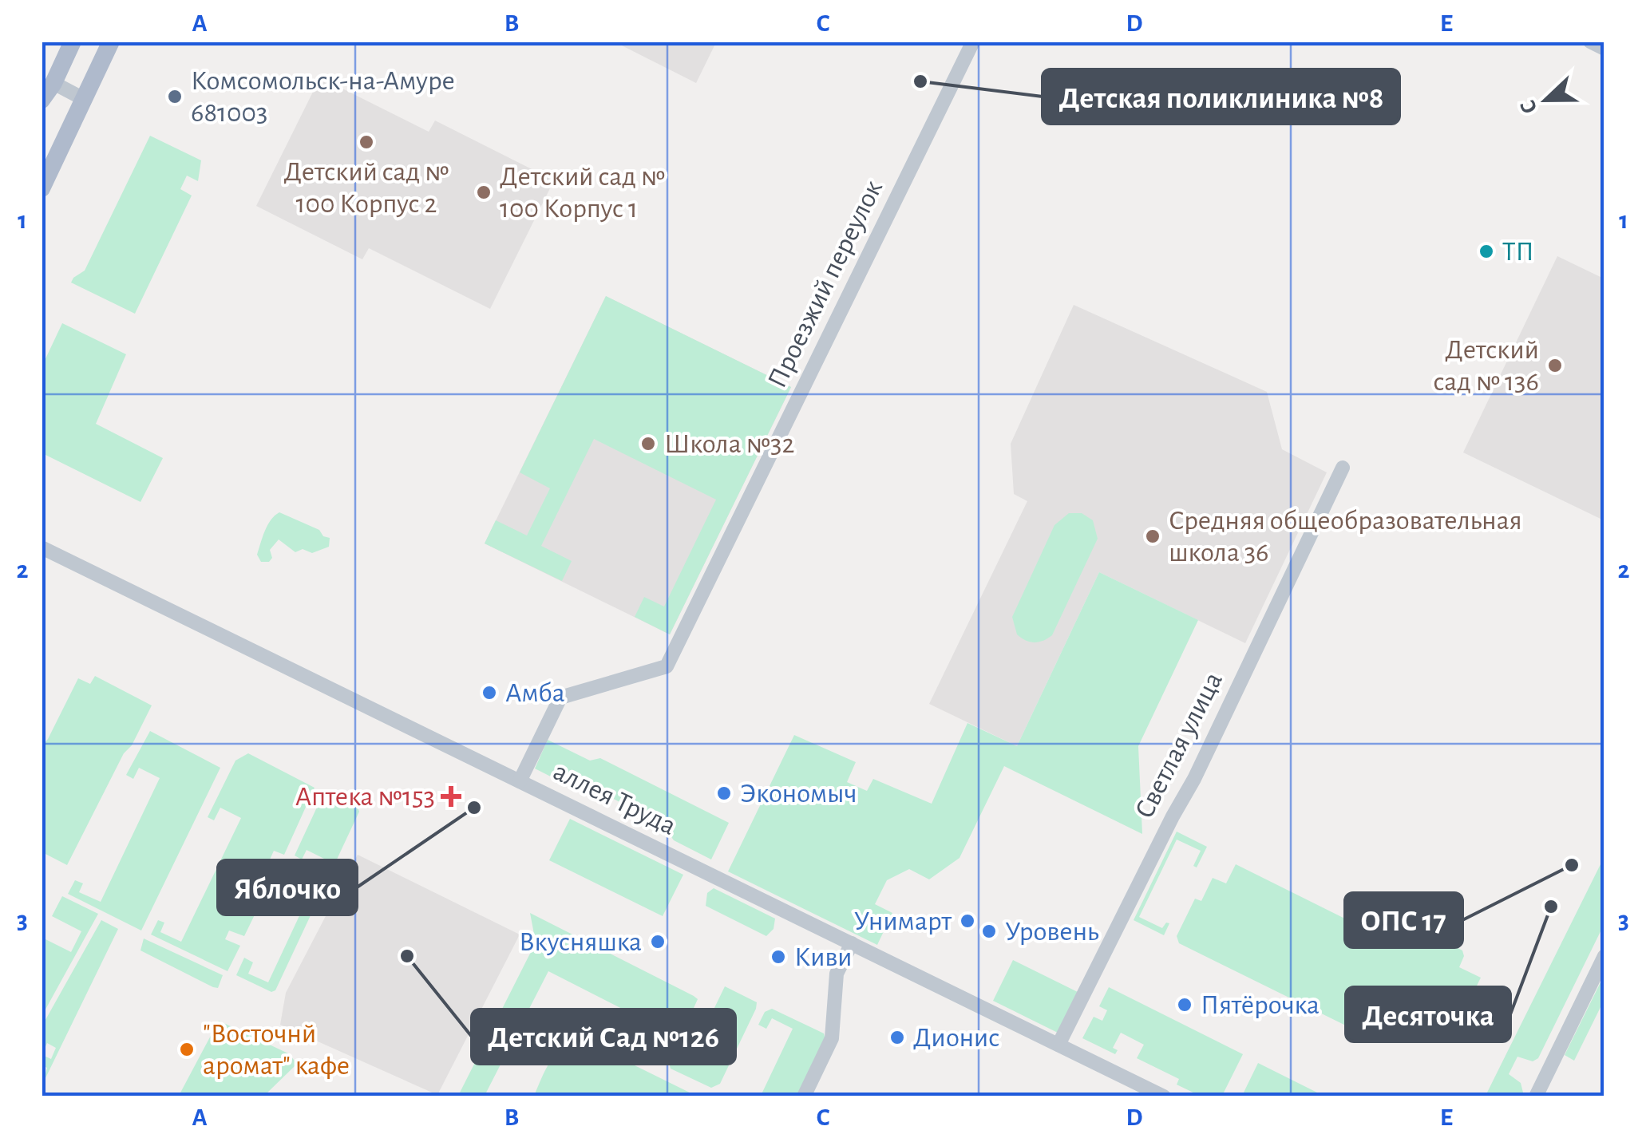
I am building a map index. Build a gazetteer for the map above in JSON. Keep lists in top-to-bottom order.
{
  "streets": {
    "street": ["Проезжий переулок", "Светлая улица", "аллея Труда"]
  },
  "crossings": [
    ["Проезжий переулок", "аллея Труда"],
    ["Светлая улица", "аллея Труда"]
  ],
  "places": {
    "other": [
      "Детская поликлиника №8",
      "Комсомольск-на-Амуре 681003",
      "Детский сад № 100 Корпус 2",
      "Детский сад № 100 Корпус 1",
      "ТП",
      "Детский сад № 136",
      "Школа №32",
      "Средняя общеобразовательная школа 36",
      "Амба",
      "Экономыч",
      "Яблочко",
      "ОПС 17",
      "Десяточка",
      "Унимарт",
      "Уровень",
      "Вкусняшка",
      "Детский Сад №126",
      "Киви",
      "Пятёрочка",
      "Дионис",
      "\"Восточнй аромат\" кафе"
    ],
    "health": ["Аптека №153"]
  },
  "north": "left",
  "grid": {
    "columns": [
      "A",
      "B",
      "C",
      "D",
      "E"
    ],
    "rows": ["1", "2", "3"]
  }
}
